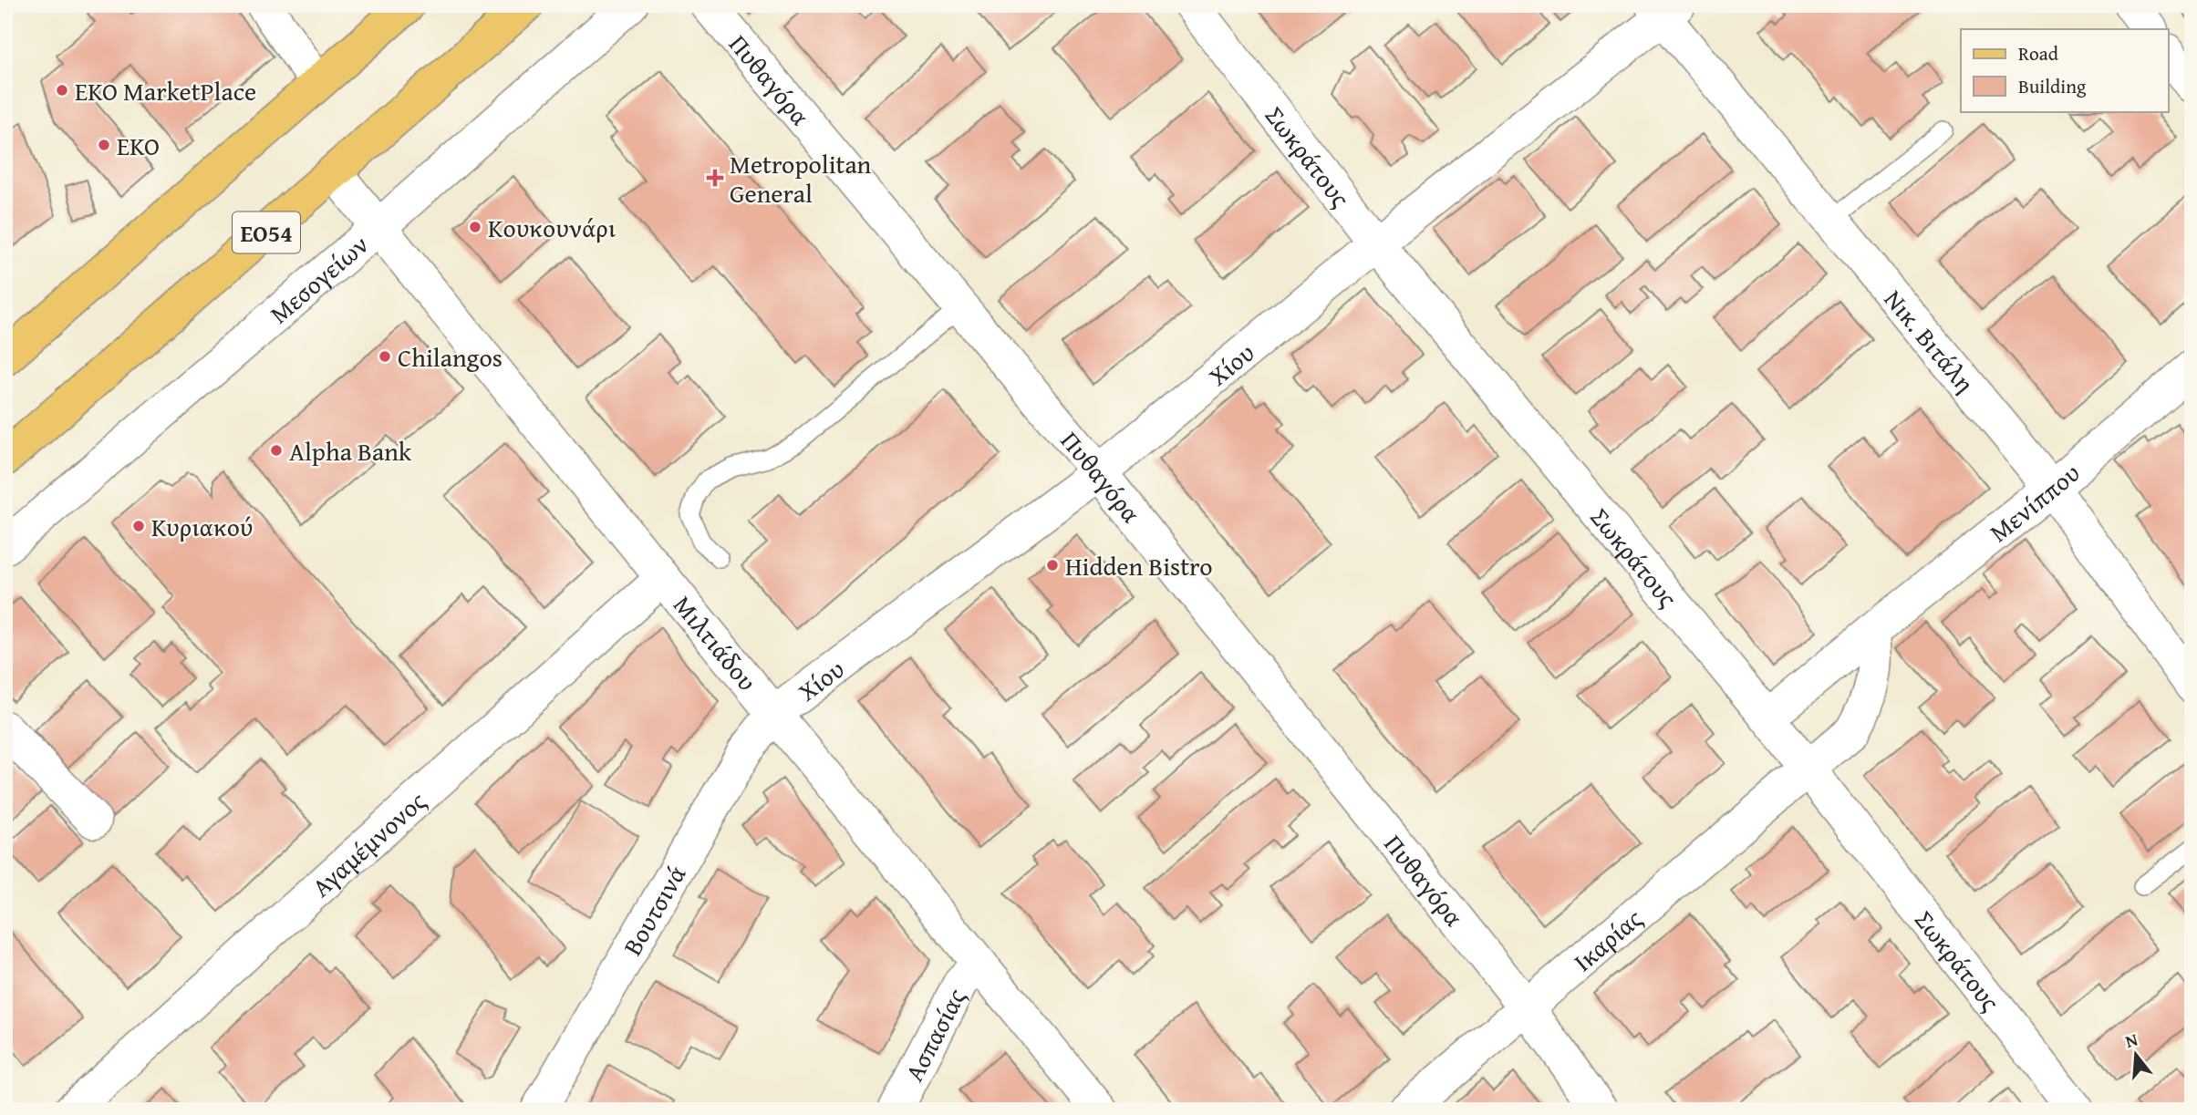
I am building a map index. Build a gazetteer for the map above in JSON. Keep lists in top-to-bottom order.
{
  "streets": {
    "main road": ["ΕΟ54"],
    "street": [
      "Πυθαγόρα",
      "Σωκράτους",
      "Μεσογείων",
      "Νικ. Βιτάλη",
      "Χίου",
      "Μενίππου",
      "Μιλτιάδου",
      "Αγαμέμνονος",
      "Βουτσινά",
      "Ικαρίας",
      "Ασπασίας"
    ]
  },
  "crossings": [
    ["Πυθαγόρα", "Χίου"],
    ["Πυθαγόρα", "Ικαρίας"],
    ["Σωκράτους", "Χίου"],
    ["Σωκράτους", "Μενίππου"],
    ["Σωκράτους", "Ικαρίας"],
    ["ΕΟ54", "Μιλτιάδου"],
    ["Μεσογείων", "Μιλτιάδου"],
    ["Νικ. Βιτάλη", "Χίου"],
    ["Νικ. Βιτάλη", "Μενίππου"],
    ["Χίου", "Μιλτιάδου"],
    ["Χίου", "Βουτσινά"],
    ["Μιλτιάδου", "Αγαμέμνονος"],
    ["Μιλτιάδου", "Βουτσινά"],
    ["Μιλτιάδου", "Ασπασίας"]
  ],
  "places": {
    "other": [
      "EKO MarketPlace",
      "EKO",
      "Κουκουνάρι",
      "Chilangos",
      "Alpha Bank",
      "Κυριακού",
      "Hidden Bistro"
    ],
    "health": ["Metropolitan General"]
  },
  "legend": ["Road", "Building"],
  "north": "top"
}
